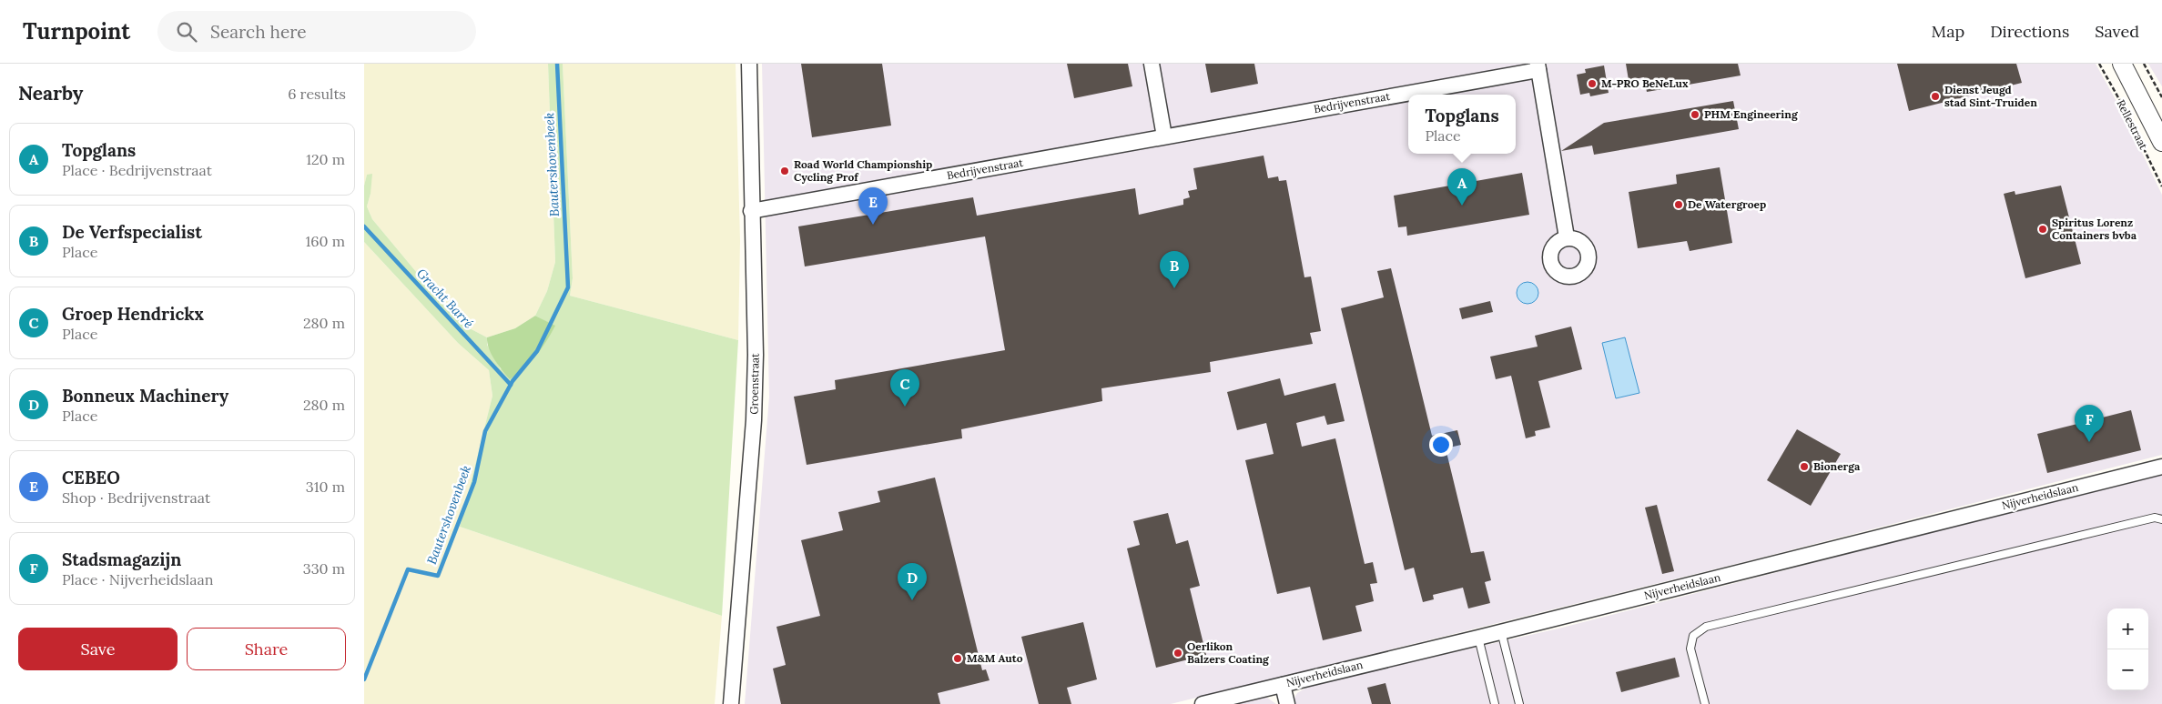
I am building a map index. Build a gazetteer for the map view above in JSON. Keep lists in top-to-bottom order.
{
  "streets": {
    "street": [
      "Bedrijvenstraat",
      "Rellestraat",
      "Groenstraat",
      "Nijverheidslaan"
    ]
  },
  "crossings": [
    ["Bedrijvenstraat", "Groenstraat"]
  ],
  "water": ["Bautershovenbeek", "Gracht Barré"],
  "places": [
    "M-PRO BeNeLux",
    "Dienst Jeugd stad Sint-Truiden",
    "PHM Engineering",
    "Road World Championship Cycling Prof",
    "De Watergroep",
    "Spiritus Lorenz Containers bvba",
    "Bionerga",
    "Oerlikon Balzers Coating",
    "M&M Auto"
  ],
  "page": {
    "header": "Turnpoint",
    "search": "Search here",
    "nav": ["Map", "Directions", "Saved"],
    "heading": ["Nearby", "6 results"],
    "popup": ["Topglans", "Place"],
    "list": [
      {
        "mark": "A",
        "name": "Topglans",
        "note": "Place · Bedrijvenstraat",
        "value": "120 m"
      },
      {
        "mark": "B",
        "name": "De Verfspecialist",
        "note": "Place",
        "value": "160 m"
      },
      {
        "mark": "C",
        "name": "Groep Hendrickx",
        "note": "Place",
        "value": "280 m"
      },
      {
        "mark": "D",
        "name": "Bonneux Machinery",
        "note": "Place",
        "value": "280 m"
      },
      {
        "mark": "E",
        "name": "CEBEO",
        "note": "Shop · Bedrijvenstraat",
        "value": "310 m"
      },
      {
        "mark": "F",
        "name": "Stadsmagazijn",
        "note": "Place · Nijverheidslaan",
        "value": "330 m"
      }
    ],
    "pins": [
      "A",
      "E",
      "B",
      "C",
      "F",
      "D"
    ],
    "map_buttons": ["+", "−"],
    "buttons": ["Save", "Share"]
  }
}
